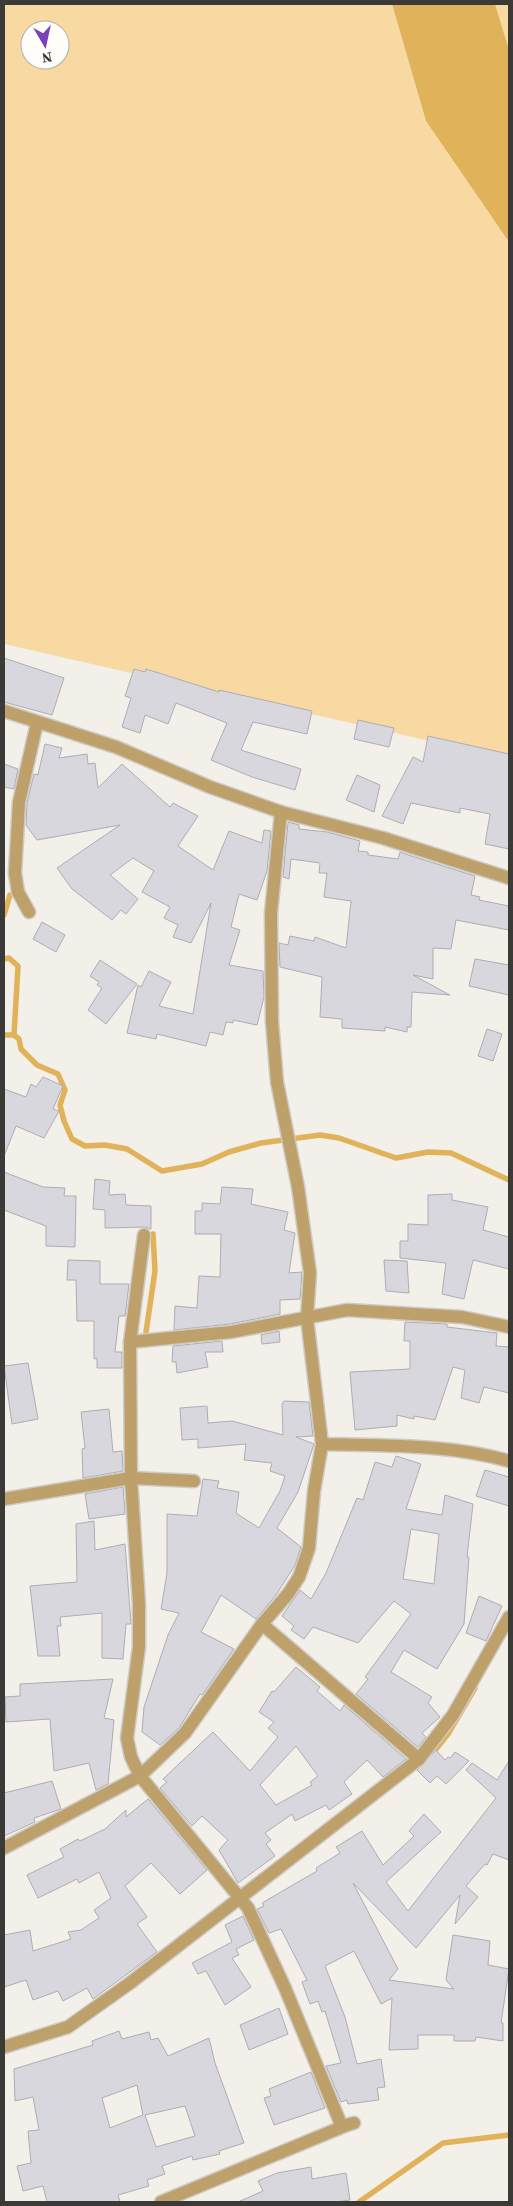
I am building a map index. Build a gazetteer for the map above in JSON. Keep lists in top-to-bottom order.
{
  "north": "bottom"
}
